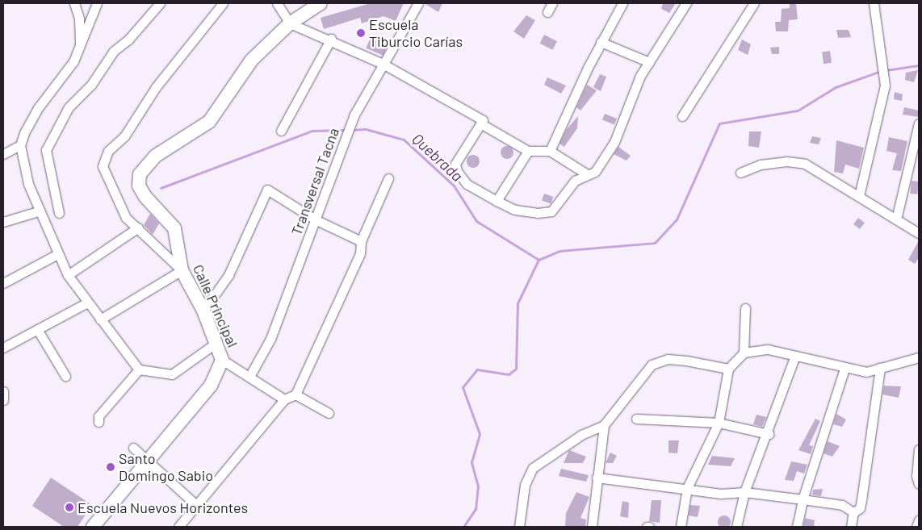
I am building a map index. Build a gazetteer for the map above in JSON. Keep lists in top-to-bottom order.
{
  "streets": {
    "street": ["Transversal Tacna", "Calle Principal"]
  },
  "water": ["Quebrada"],
  "places": ["Escuela Tiburcio Carías", "Santo Domingo Sabio", "Escuela Nuevos Horizontes"]
}
